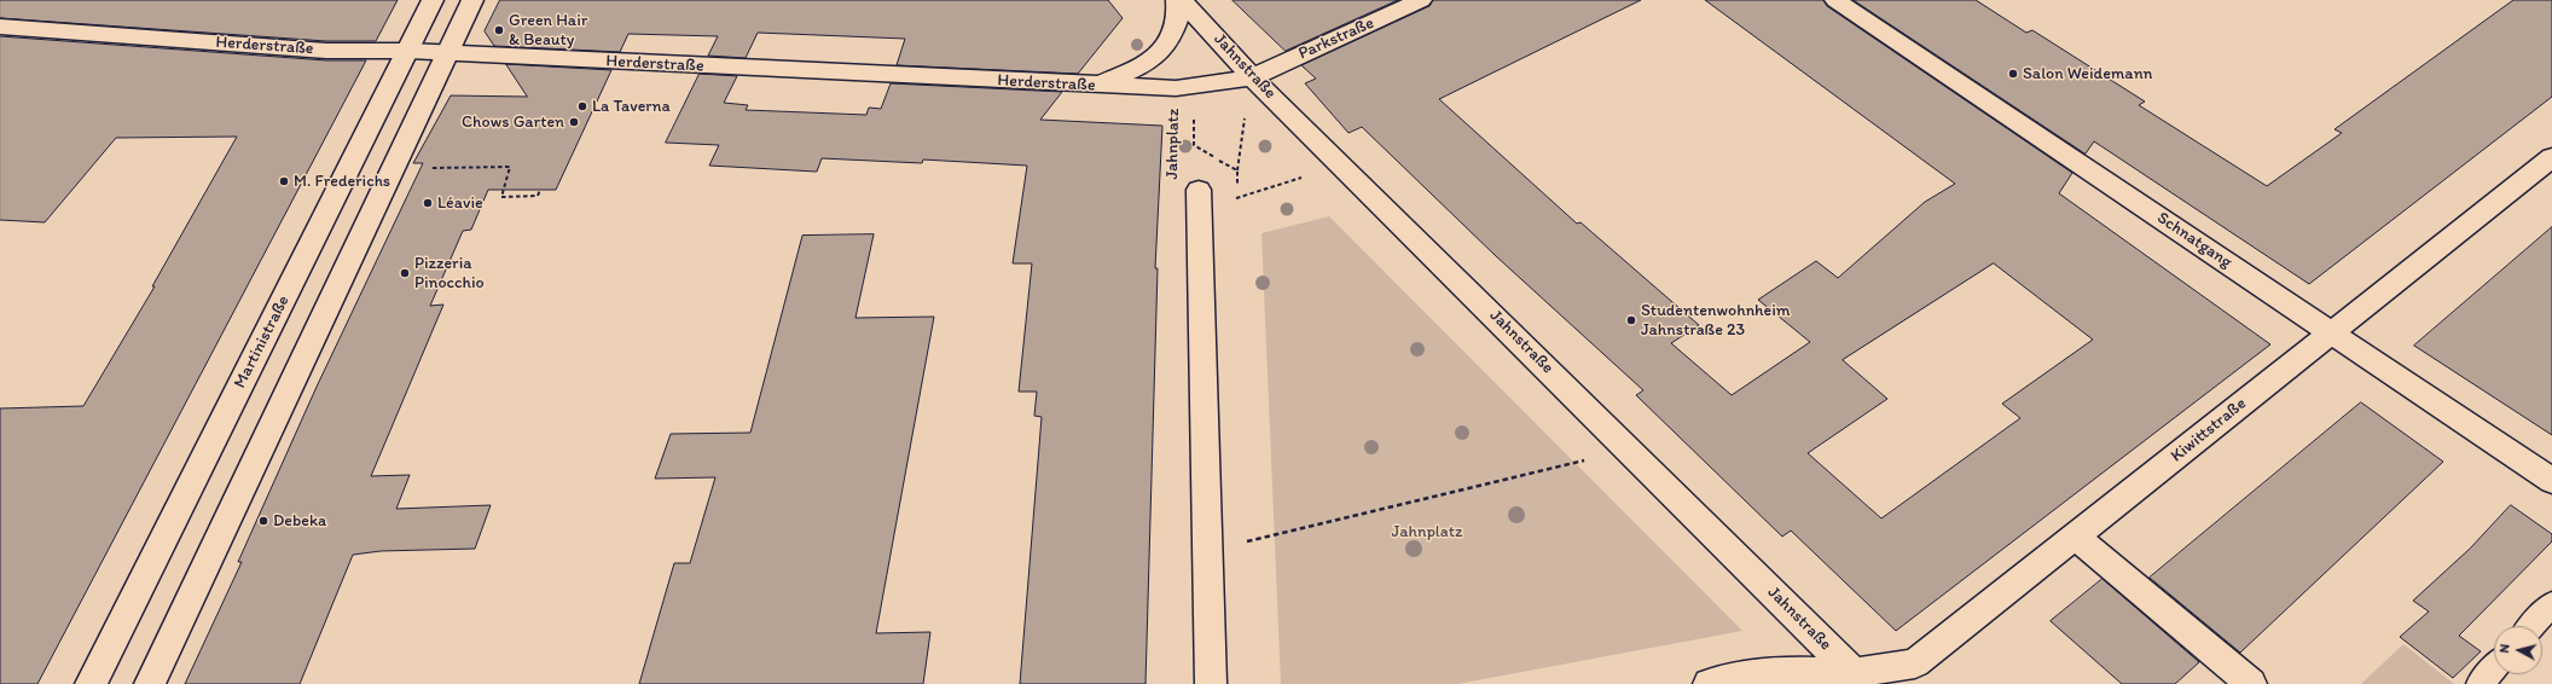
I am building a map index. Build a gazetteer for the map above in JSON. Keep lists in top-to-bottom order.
{
  "streets": {
    "street": [
      "Parkstraße",
      "Herderstraße",
      "Jahnstraße",
      "Jahnplatz",
      "Schnatgang",
      "Martinistraße",
      "Kiwittstraße"
    ]
  },
  "crossings": [
    ["Parkstraße", "Herderstraße"],
    ["Parkstraße", "Jahnstraße"],
    ["Herderstraße", "Jahnstraße"],
    ["Herderstraße", "Jahnplatz"],
    ["Herderstraße", "Martinistraße"],
    ["Jahnstraße", "Kiwittstraße"],
    ["Schnatgang", "Kiwittstraße"]
  ],
  "parks": ["Jahnplatz"],
  "places": [
    "Green Hair & Beauty",
    "Salon Weidemann",
    "La Taverna",
    "Chows Garten",
    "M. Frederichs",
    "Léavie",
    "Pizzeria Pinocchio",
    "Studentenwohnheim Jahnstraße 23",
    "Debeka"
  ],
  "north": "left"
}
